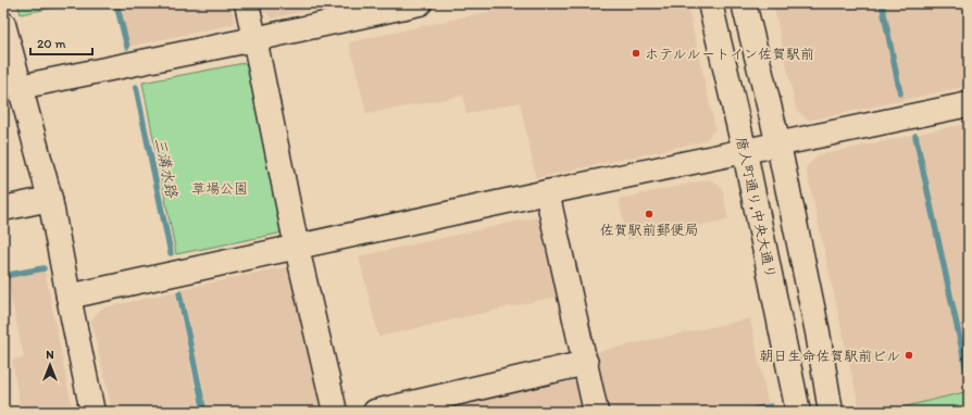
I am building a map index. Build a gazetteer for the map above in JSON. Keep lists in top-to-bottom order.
{
  "streets": {
    "street": ["唐人町通り,中央大通り"]
  },
  "water": ["三溝水路"],
  "parks": ["草場公園"],
  "places": ["ホテルルートイン佐賀駅前", "佐賀駅前郵便局", "朝日生命佐賀駅前ビル"],
  "scale_bar": "20 m",
  "north": "top"
}
